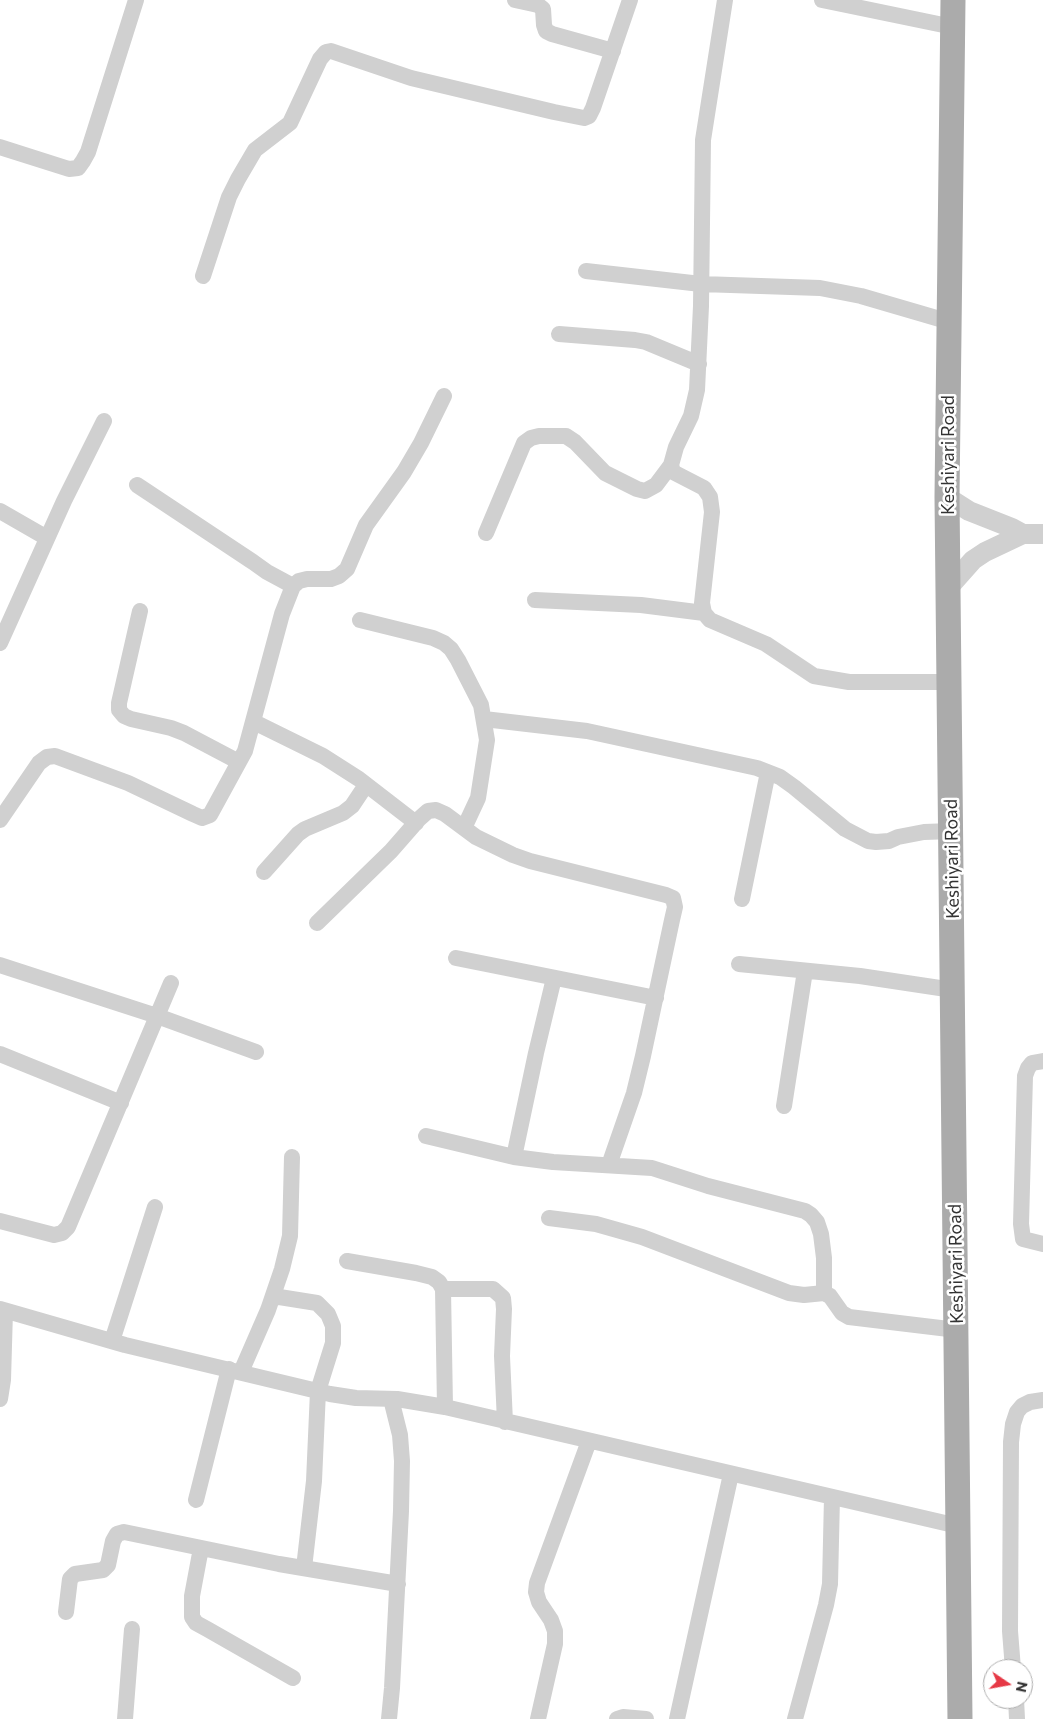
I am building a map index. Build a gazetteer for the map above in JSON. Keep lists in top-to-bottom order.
{
  "streets": {
    "main road": ["Keshiyari Road"]
  },
  "north": "right"
}
